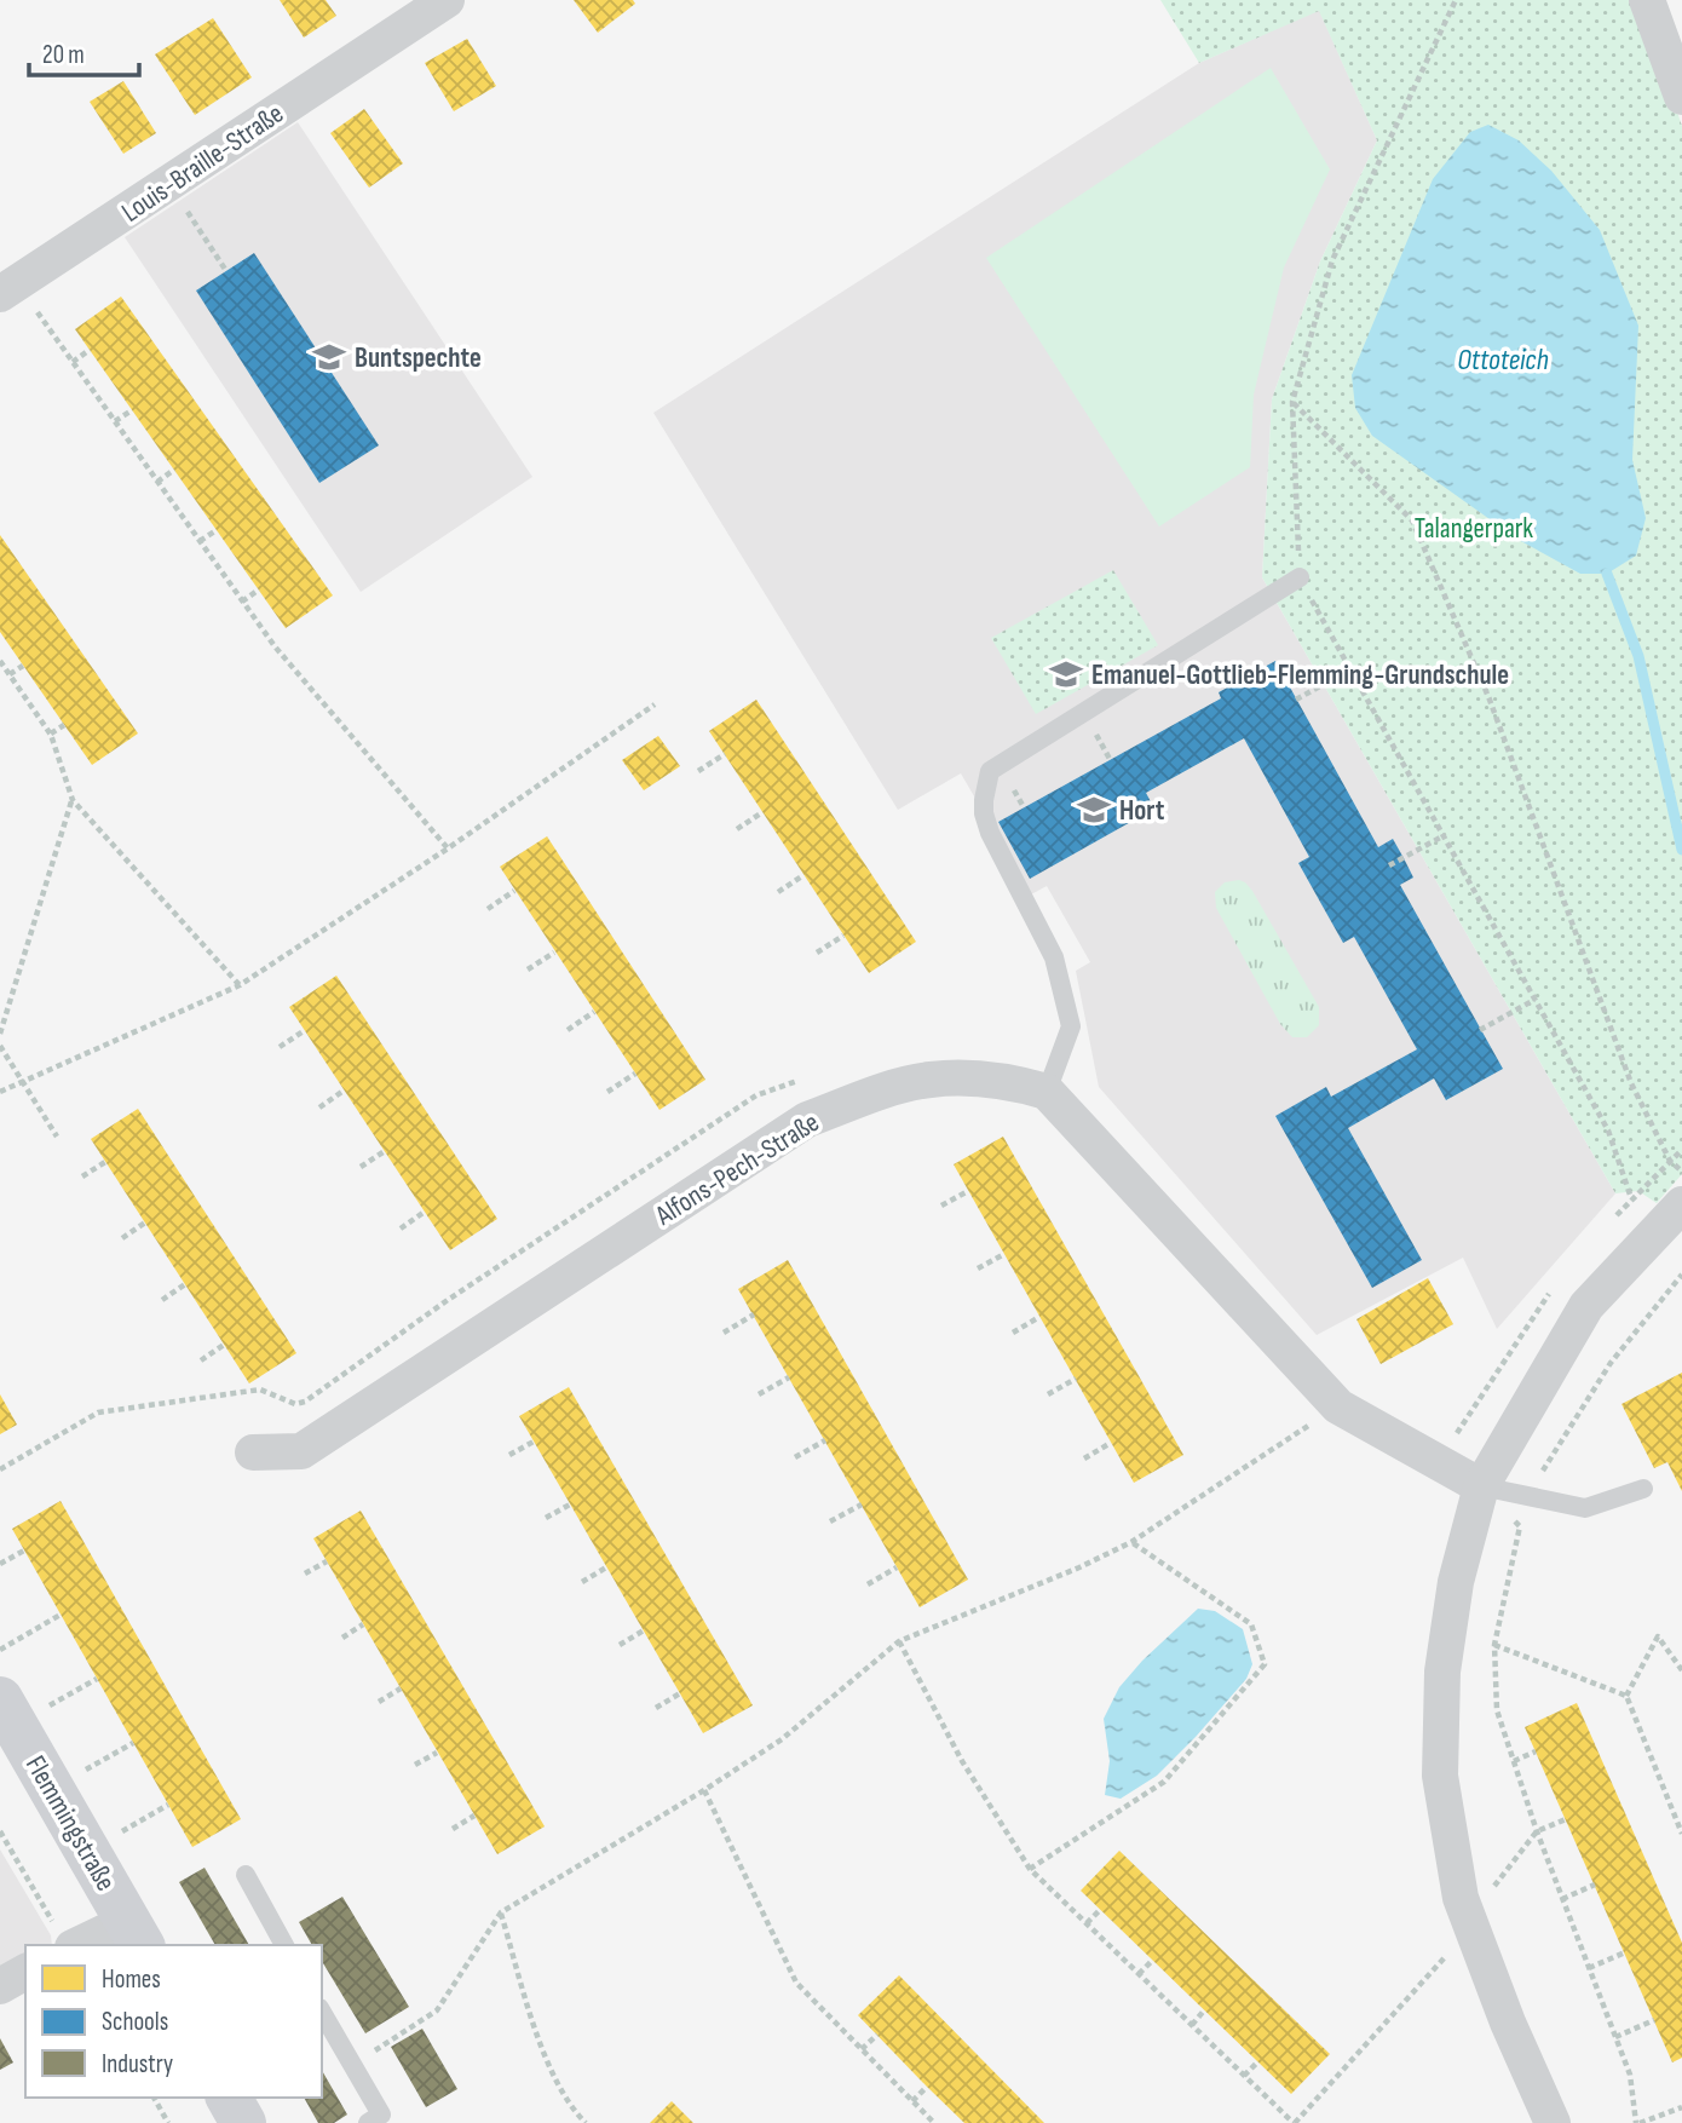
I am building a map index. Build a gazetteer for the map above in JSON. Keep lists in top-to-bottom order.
{
  "streets": {
    "street": ["Louis-Braille-Straße", "Alfons-Pech-Straße", "Flemmingstraße"]
  },
  "water": ["Ottoteich"],
  "parks": ["Talangerpark"],
  "places": {
    "school or university": ["Buntspechte", "Emanuel-Gottlieb-Flemming-Grundschule", "Hort"]
  },
  "legend": ["Homes", "Schools", "Industry"],
  "scale_bar": "20 m"
}
